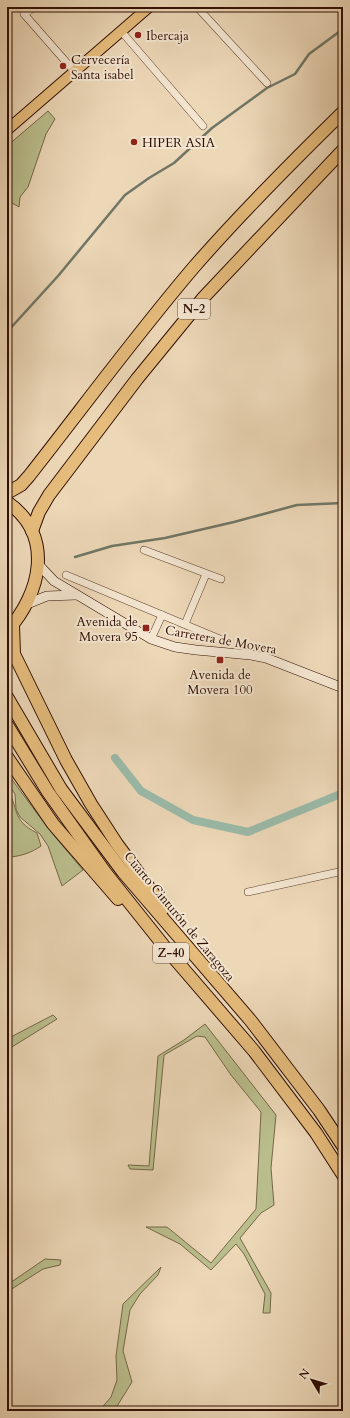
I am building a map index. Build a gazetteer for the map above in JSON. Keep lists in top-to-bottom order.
{
  "streets": {
    "highway": ["N-2", "Cuarto Cinturón de Zaragoza", "Z-40"],
    "main road": ["Carretera de Movera"]
  },
  "places": {
    "other": ["Ibercaja", "Cervecería Santa isabel", "HIPER ASIA"],
    "transit": ["Avenida de Movera 95", "Avenida de Movera 100"]
  },
  "north": "top left"
}
